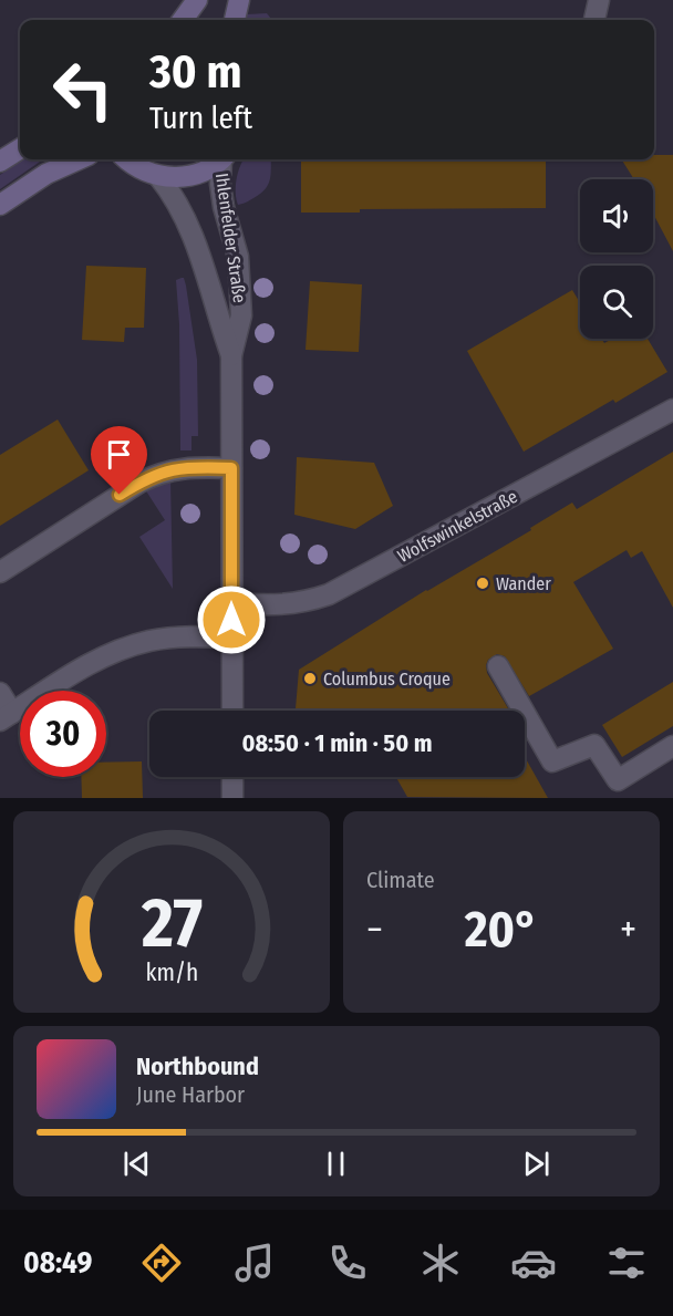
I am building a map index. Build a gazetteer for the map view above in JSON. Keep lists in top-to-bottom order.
{
  "streets": {
    "main road": ["Ihlenfelder Straße"],
    "street": ["Wolfswinkelstraße"]
  },
  "crossings": [
    ["Ihlenfelder Straße", "Wolfswinkelstraße"]
  ],
  "places": ["Wander", "Columbus Croque"],
  "page": {
    "turn": ["30 m", "Turn left"],
    "limit": "30",
    "trip": "08:50 · 1 min · 50 m",
    "tile": "Climate",
    "heat": ["−", "20°", "+"],
    "song": ["Northbound", "June Harbor"],
    "tabs": "08:49",
    "gauge": ["27", "km/h"]
  }
}
